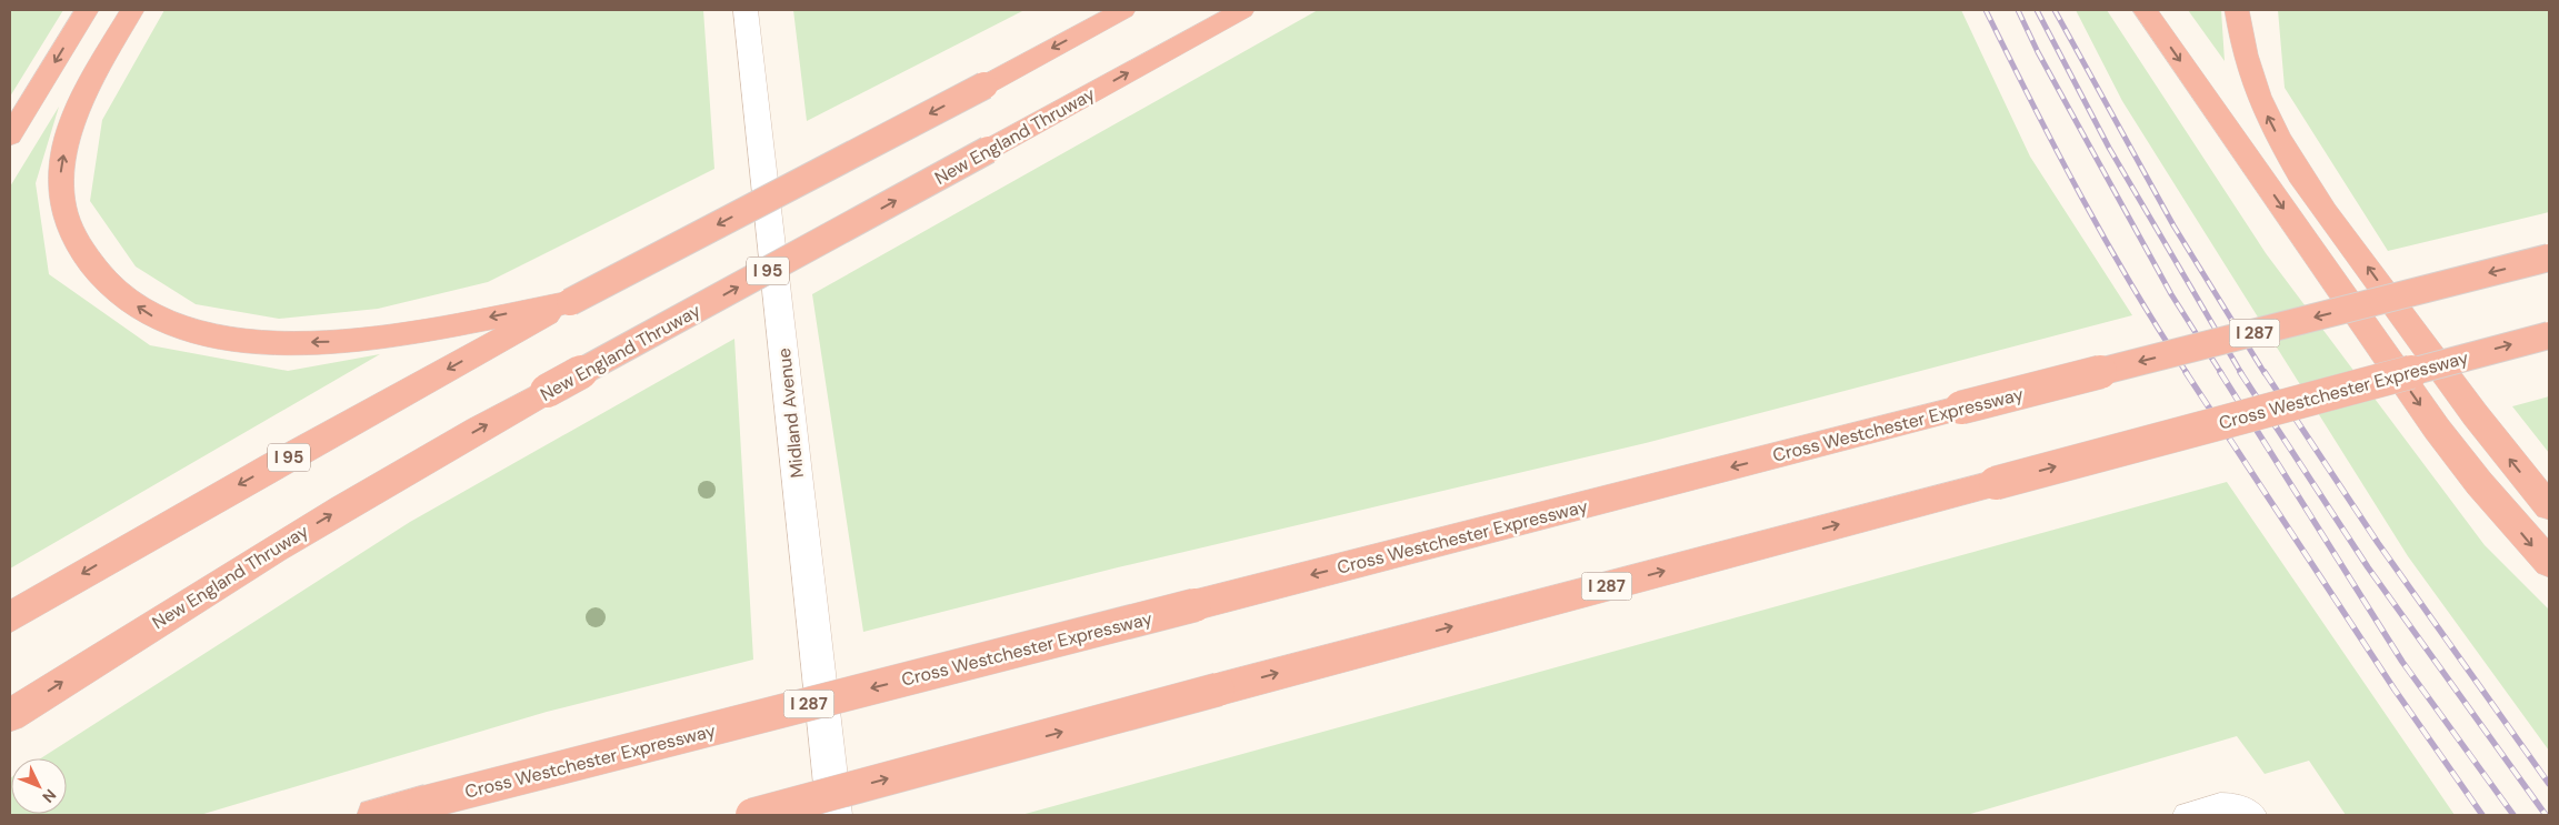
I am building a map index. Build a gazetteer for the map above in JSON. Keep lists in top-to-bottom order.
{
  "streets": {
    "highway": [
      "New England Thruway",
      "I 95",
      "I 287",
      "Cross Westchester Expressway"
    ],
    "street": ["Midland Avenue"]
  },
  "north": "bottom right"
}
